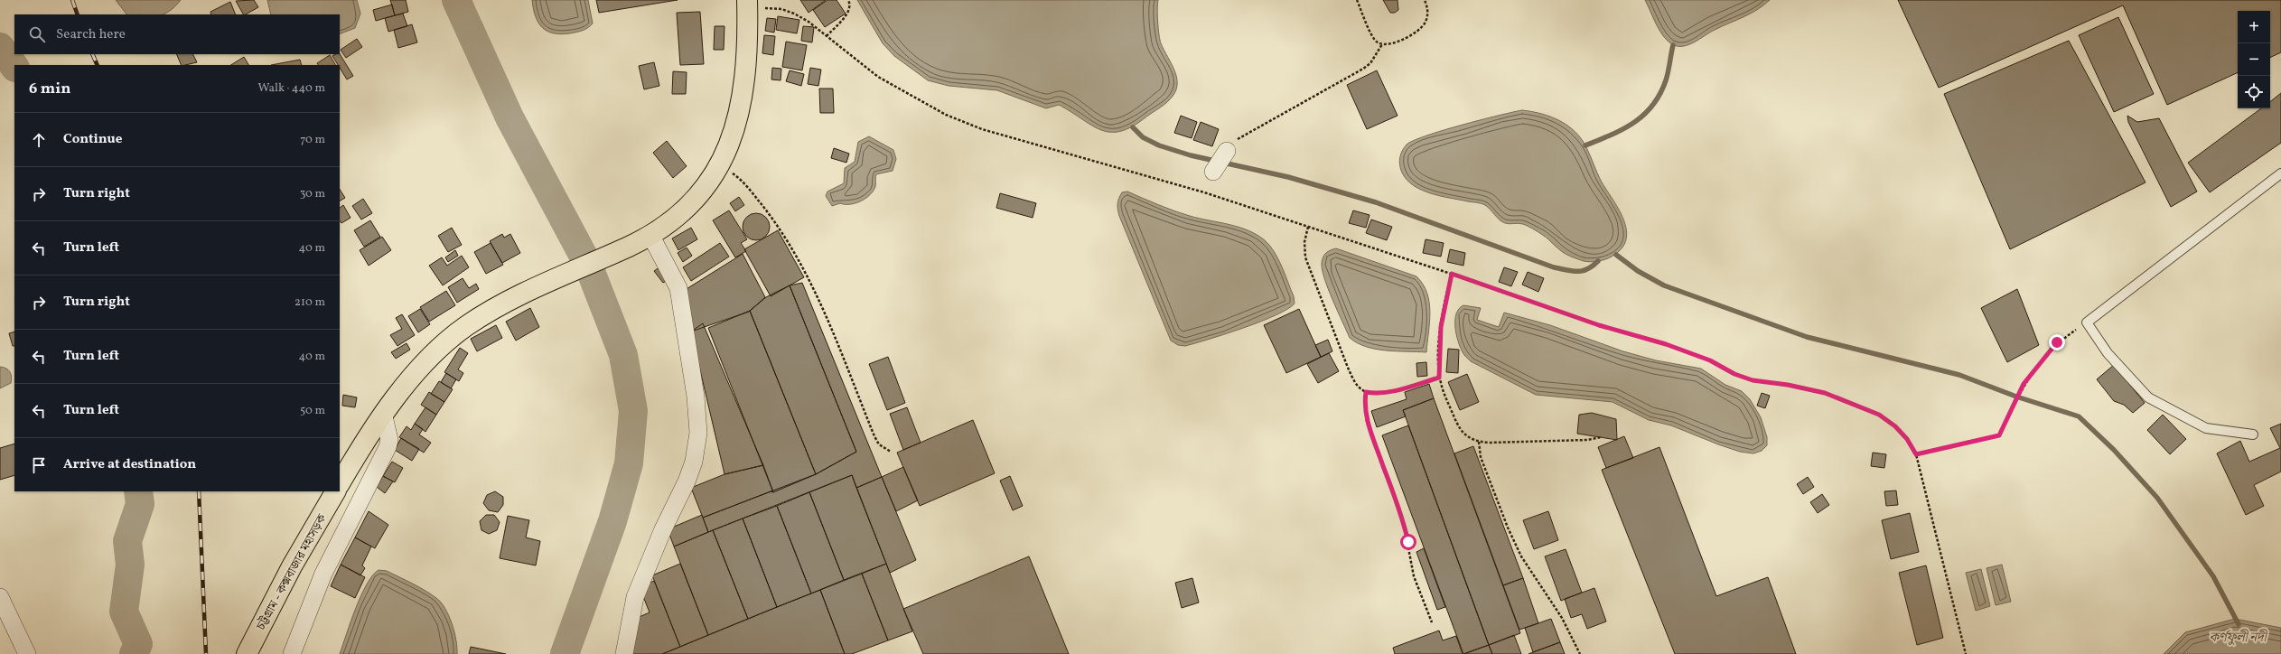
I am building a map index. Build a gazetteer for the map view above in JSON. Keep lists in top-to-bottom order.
{
  "streets": {
    "highway": ["চট্টগ্রাম - কক্সবাজার মহাসড়ক"]
  },
  "water": ["কর্ণফুলী নদী"],
  "page": {
    "map_buttons": ["+", "−"],
    "search": "Search here",
    "heading": ["6 min", "Walk · 440 m"],
    "list": [
      ["Continue", "70 m"],
      ["Turn right", "30 m"],
      ["Turn left", "40 m"],
      ["Turn right", "210 m"],
      ["Turn left", "40 m"],
      ["Turn left", "50 m"],
      "Arrive at destination"
    ]
  }
}
